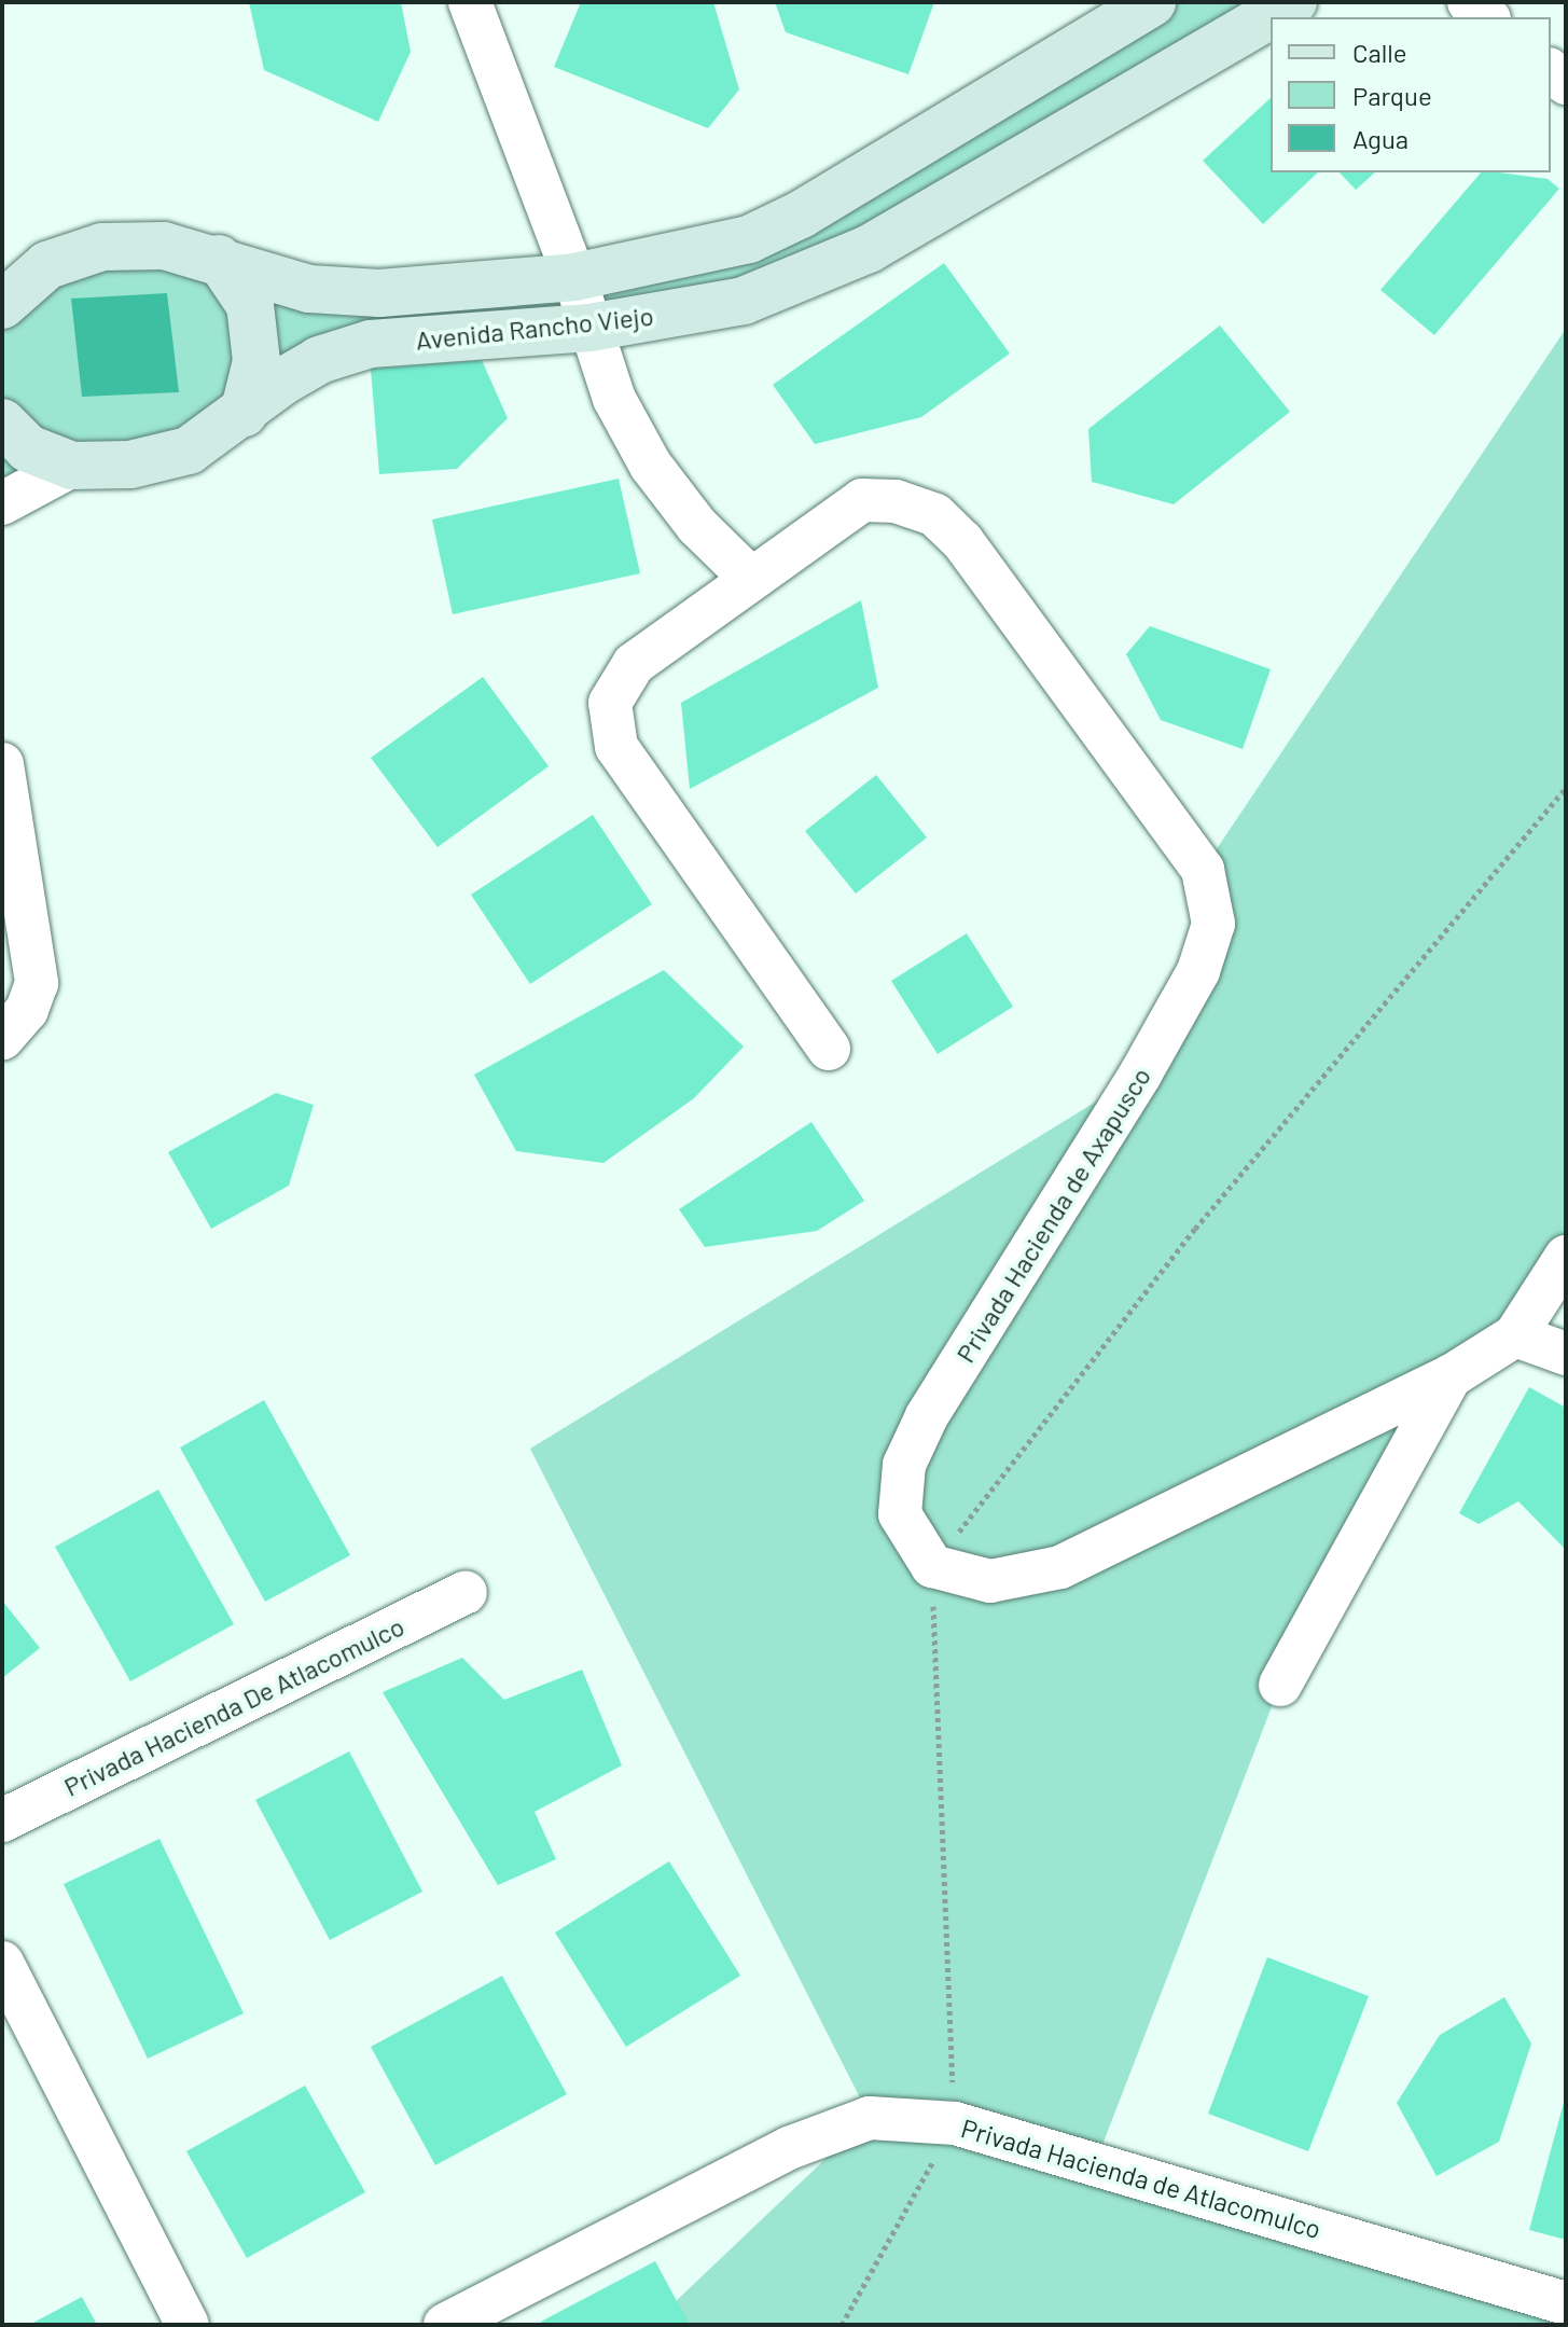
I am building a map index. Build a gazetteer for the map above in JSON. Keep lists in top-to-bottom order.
{
  "streets": {
    "street": [
      "Avenida Rancho Viejo",
      "Privada Hacienda de Axapusco",
      "Privada Hacienda De Atlacomulco",
      "Privada Hacienda de Atlacomulco"
    ]
  },
  "legend": ["Calle", "Parque", "Agua"]
}
